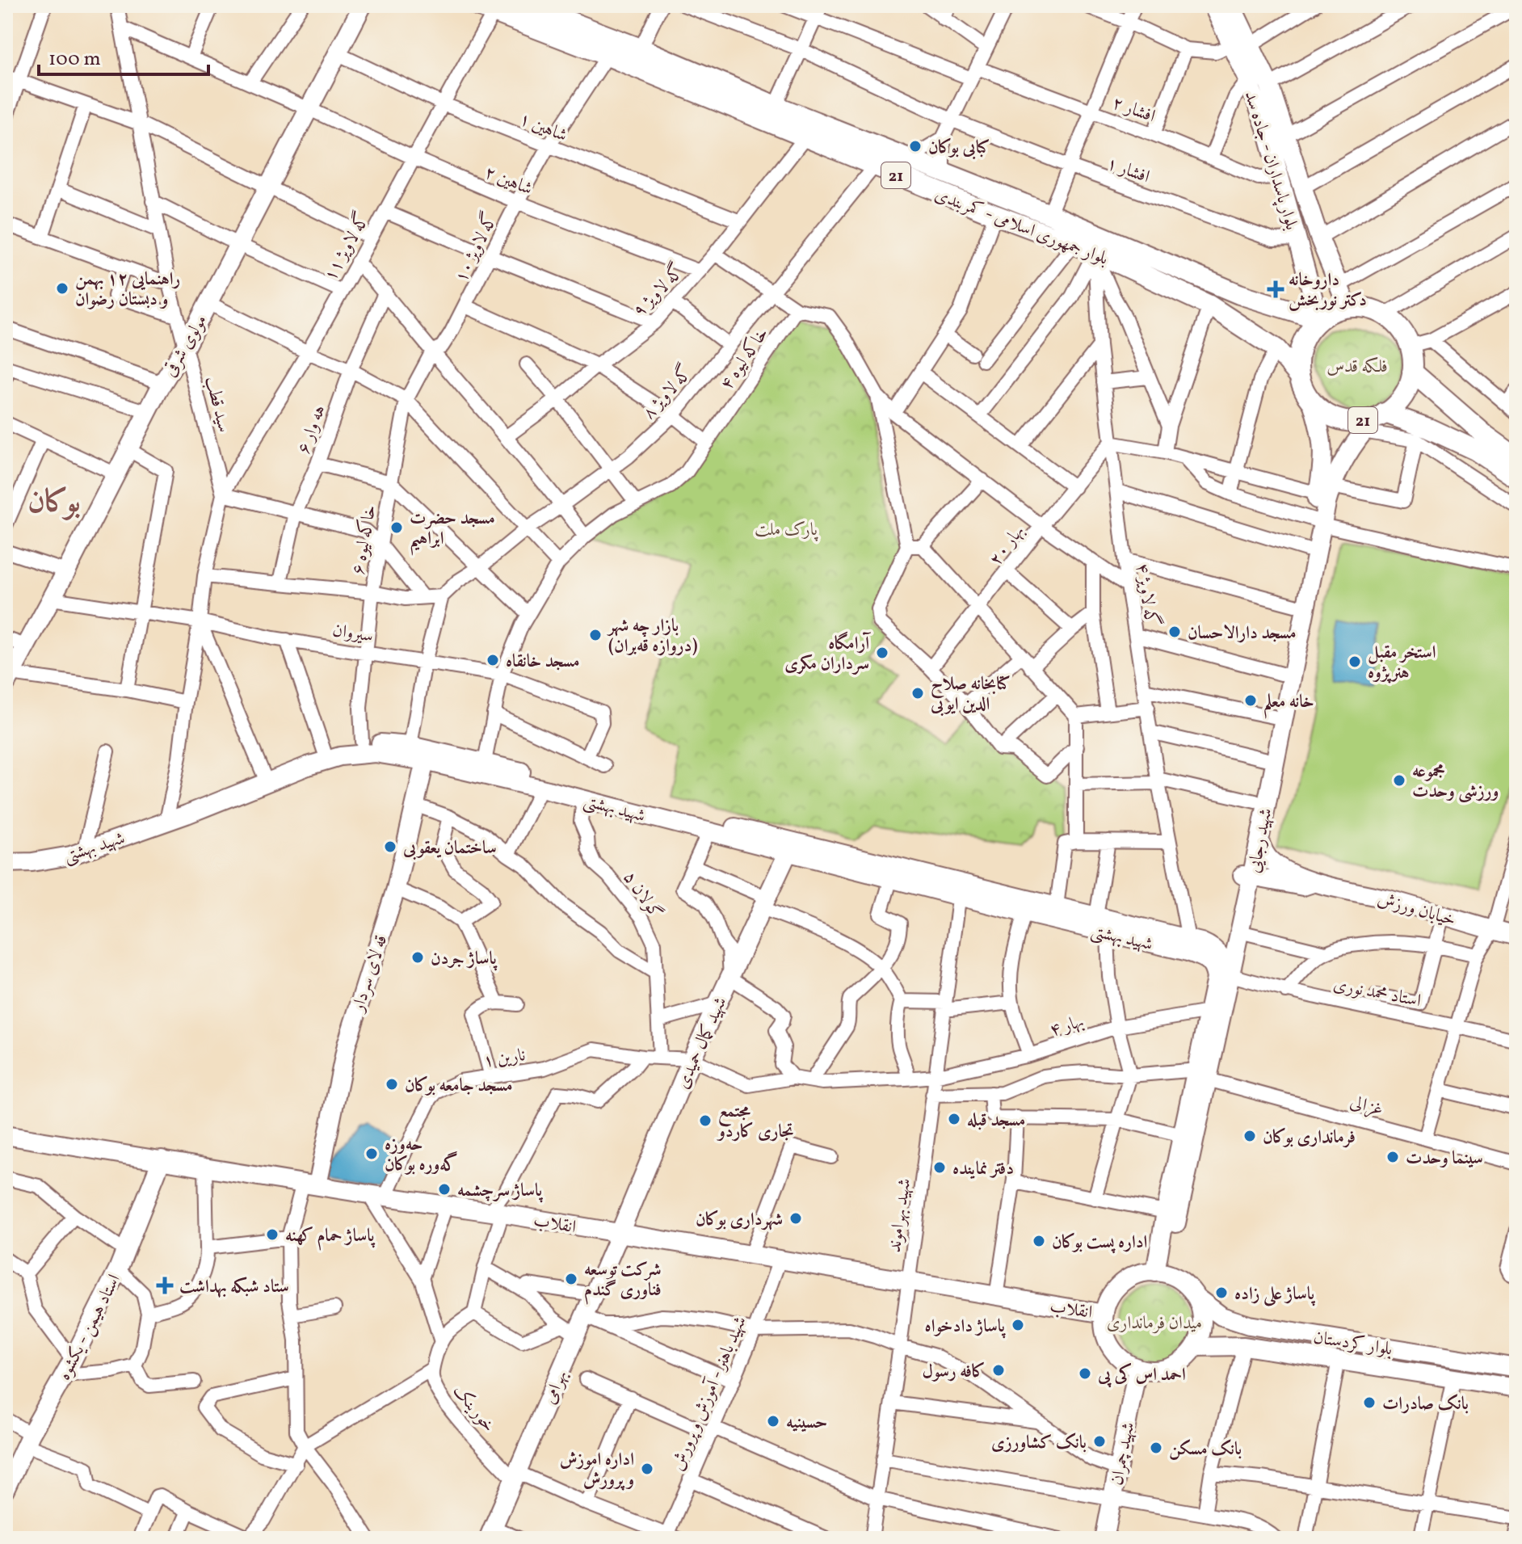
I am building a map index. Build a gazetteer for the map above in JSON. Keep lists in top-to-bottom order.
{
  "streets": {
    "main road": [
      "بلوار پاسداران - جاده سد",
      "21",
      "بلوار جمهوری اسلامی - کمربندی",
      "مولوی شرقی",
      "شهید بهشتی",
      "شهید رجایی",
      "خیابان ورزش",
      "قه لای سردار",
      "شهید کمال حمیدی",
      "انقلاب",
      "استاد هیمن - یکشوه",
      "بلوار کردستان",
      "بهرامی",
      "شهید چمران"
    ],
    "street": [
      "افشار ۲",
      "شاهین ۱",
      "افشار ۱",
      "شاهین ۲",
      "گه لاویژ ۱۱",
      "گه لاویژ ۱۰",
      "گه لاویژ ۹",
      "خاکه لیوه ۴",
      "گه لاویژ ۸",
      "سید قطب",
      "هه وار ۶",
      "خاکه لیوه ۶",
      "بهار ۲۰",
      "گه لاویژ ۴",
      "سیروان",
      "گولان ۵",
      "استاد محمد نوری",
      "بهار ۴",
      "نارین ۱",
      "غزالی",
      "شهید بهراموند",
      "شهید باهنر - آموزش و پرورش",
      "خورینک"
    ]
  },
  "crossings": [
    ["افشار ۲", "بلوار پاسداران - جاده سد"],
    ["شاهین ۱", "گه لاویژ ۱۱"],
    ["شاهین ۱", "گه لاویژ ۱۰"],
    ["شاهین ۱", "گه لاویژ ۹"],
    ["شاهین ۱", "مولوی شرقی"],
    ["بلوار پاسداران - جاده سد", "افشار ۱"],
    ["بلوار پاسداران - جاده سد", "21"],
    ["بلوار پاسداران - جاده سد", "بلوار جمهوری اسلامی - کمربندی"],
    ["بلوار پاسداران - جاده سد", "شهید رجایی"],
    ["21", "بلوار جمهوری اسلامی - کمربندی"],
    ["21", "شهید رجایی"],
    ["شاهین ۲", "گه لاویژ ۱۱"],
    ["شاهین ۲", "گه لاویژ ۱۰"],
    ["شاهین ۲", "گه لاویژ ۹"],
    ["شاهین ۲", "مولوی شرقی"],
    ["شاهین ۲", "سید قطب"],
    ["بلوار جمهوری اسلامی - کمربندی", "گه لاویژ ۱۱"],
    ["بلوار جمهوری اسلامی - کمربندی", "گه لاویژ ۱۰"],
    ["بلوار جمهوری اسلامی - کمربندی", "گه لاویژ ۹"],
    ["بلوار جمهوری اسلامی - کمربندی", "گه لاویژ ۸"],
    ["بلوار جمهوری اسلامی - کمربندی", "گه لاویژ ۴"],
    ["بلوار جمهوری اسلامی - کمربندی", "شهید رجایی"],
    ["گه لاویژ ۱۱", "سید قطب"],
    ["گه لاویژ ۱۰", "خاکه لیوه ۶"],
    ["مولوی شرقی", "سید قطب"],
    ["مولوی شرقی", "سیروان"],
    ["خاکه لیوه ۴", "سیروان"],
    ["خاکه لیوه ۴", "شهید بهشتی"],
    ["سید قطب", "سیروان"],
    ["سید قطب", "شهید بهشتی"],
    ["خاکه لیوه ۶", "سیروان"],
    ["خاکه لیوه ۶", "شهید بهشتی"],
    ["بهار ۲۰", "گه لاویژ ۴"],
    ["گه لاویژ ۴", "شهید بهشتی"],
    ["گه لاویژ ۴", "شهید رجایی"],
    ["شهید بهشتی", "شهید رجایی"],
    ["شهید بهشتی", "گولان ۵"],
    ["شهید بهشتی", "قه لای سردار"],
    ["شهید بهشتی", "استاد محمد نوری"],
    ["شهید بهشتی", "شهید کمال حمیدی"],
    ["شهید بهشتی", "شهید بهراموند"],
    ["شهید رجایی", "خیابان ورزش"],
    ["شهید رجایی", "استاد محمد نوری"],
    ["شهید رجایی", "بهار ۴"],
    ["شهید رجایی", "غزالی"],
    ["شهید رجایی", "انقلاب"],
    ["شهید رجایی", "بلوار کردستان"],
    ["شهید رجایی", "شهید چمران"],
    ["گولان ۵", "نارین ۱"],
    ["قه لای سردار", "انقلاب"],
    ["بهار ۴", "شهید کمال حمیدی"],
    ["بهار ۴", "نارین ۱"],
    ["بهار ۴", "شهید بهراموند"],
    ["شهید کمال حمیدی", "نارین ۱"],
    ["شهید کمال حمیدی", "انقلاب"],
    ["شهید کمال حمیدی", "بهرامی"],
    ["نارین ۱", "انقلاب"],
    ["غزالی", "شهید بهراموند"],
    ["شهید بهراموند", "انقلاب"],
    ["انقلاب", "استاد هیمن - یکشوه"],
    ["انقلاب", "بلوار کردستان"],
    ["انقلاب", "بهرامی"],
    ["انقلاب", "شهید باهنر - آموزش و پرورش"],
    ["انقلاب", "شهید چمران"],
    ["بلوار کردستان", "شهید چمران"],
    ["بهرامی", "خورینک"]
  ],
  "districts": ["بوکان"],
  "parks": ["فلکه قدس", "پارک ملت", "میدان فرمانداری"],
  "places": {
    "other": [
      "کبابی بوکان",
      "راهنمایی ۱۲ بهمن و دبستان رضوان",
      "مسجد حضرت ابراهیم",
      "مسجد دارالاحسان",
      "بازار چه شهر (دروازه قه‌بران)",
      "آرامگاه سرداران مکری",
      "مسجد خانقاه",
      "استخر مقبل هنرپژوه",
      "کتابخانه صلاح الدین ایوبی",
      "خانه معلم",
      "مجموعه ورزشی وحدت",
      "ساختمان یعقوبی",
      "پاساژ جردن",
      "مسجد جامعه بوکان",
      "مسجد قبله",
      "مجتمع تجاری کاردو",
      "فرمانداری بوکان",
      "حه‌وزه گه‌وره بوکان",
      "سینما وحدت",
      "دفتر نماینده",
      "پاساژ سرچشمه",
      "شهرداری بوکان",
      "پاساژ حمام کهنه",
      "اداره پست بوکان",
      "شرکت توسعه فناوری گندم",
      "پاساژ علی زاده",
      "پاساژ دادخواه",
      "کافه رسول",
      "احمد اس کی پی",
      "بانک صادرات",
      "حسینیه",
      "بانک کشاورزی",
      "بانک مسکن",
      "اداره اموزش و پرورش"
    ],
    "health": ["داروخانه دکتر نوربخش", "ستاد شبکه بهداشت"]
  },
  "scale_bar": "100 m"
}
